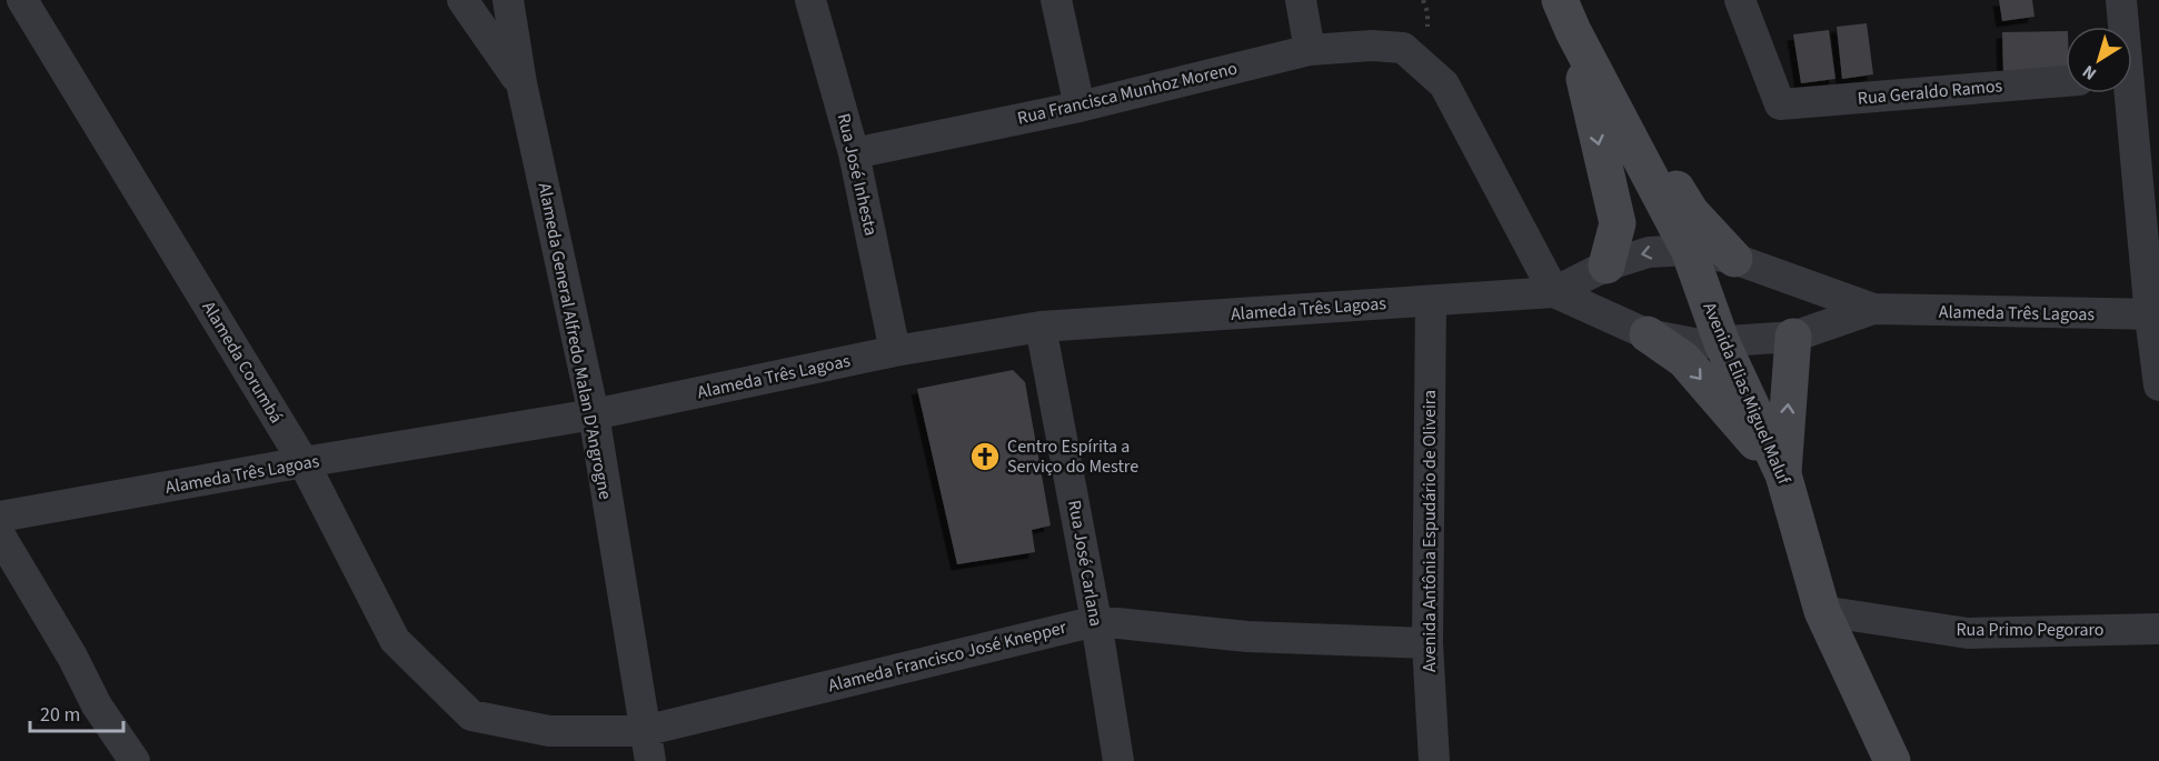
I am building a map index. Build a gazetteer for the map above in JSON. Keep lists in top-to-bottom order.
{
  "streets": {
    "main road": ["Avenida Elias Miguel Maluf"],
    "street": [
      "Rua Geraldo Ramos",
      "Rua Francisca Munhoz Moreno",
      "Rua José Inhesta",
      "Alameda Três Lagoas",
      "Alameda General Alfredo Malan D'Angrogne",
      "Alameda Corumbá",
      "Avenida Antônia Espudário de Oliveira",
      "Rua José Carlana",
      "Rua Primo Pegoraro",
      "Alameda Francisco José Knepper"
    ]
  },
  "crossings": [
    ["Rua Francisca Munhoz Moreno", "Rua José Inhesta"],
    ["Rua Francisca Munhoz Moreno", "Alameda Três Lagoas"],
    ["Rua José Inhesta", "Alameda Três Lagoas"],
    ["Alameda Três Lagoas", "Alameda General Alfredo Malan D'Angrogne"],
    ["Alameda Três Lagoas", "Alameda Corumbá"],
    ["Alameda Três Lagoas", "Avenida Elias Miguel Maluf"],
    ["Alameda Três Lagoas", "Avenida Antônia Espudário de Oliveira"],
    ["Alameda Três Lagoas", "Rua José Carlana"],
    ["Alameda General Alfredo Malan D'Angrogne", "Alameda Francisco José Knepper"],
    ["Alameda Corumbá", "Alameda Francisco José Knepper"],
    ["Avenida Elias Miguel Maluf", "Rua Primo Pegoraro"],
    ["Avenida Antônia Espudário de Oliveira", "Alameda Francisco José Knepper"],
    ["Rua José Carlana", "Alameda Francisco José Knepper"]
  ],
  "places": {
    "church": ["Centro Espírita a Serviço do Mestre"]
  },
  "scale_bar": "20 m",
  "north": "bottom left"
}
